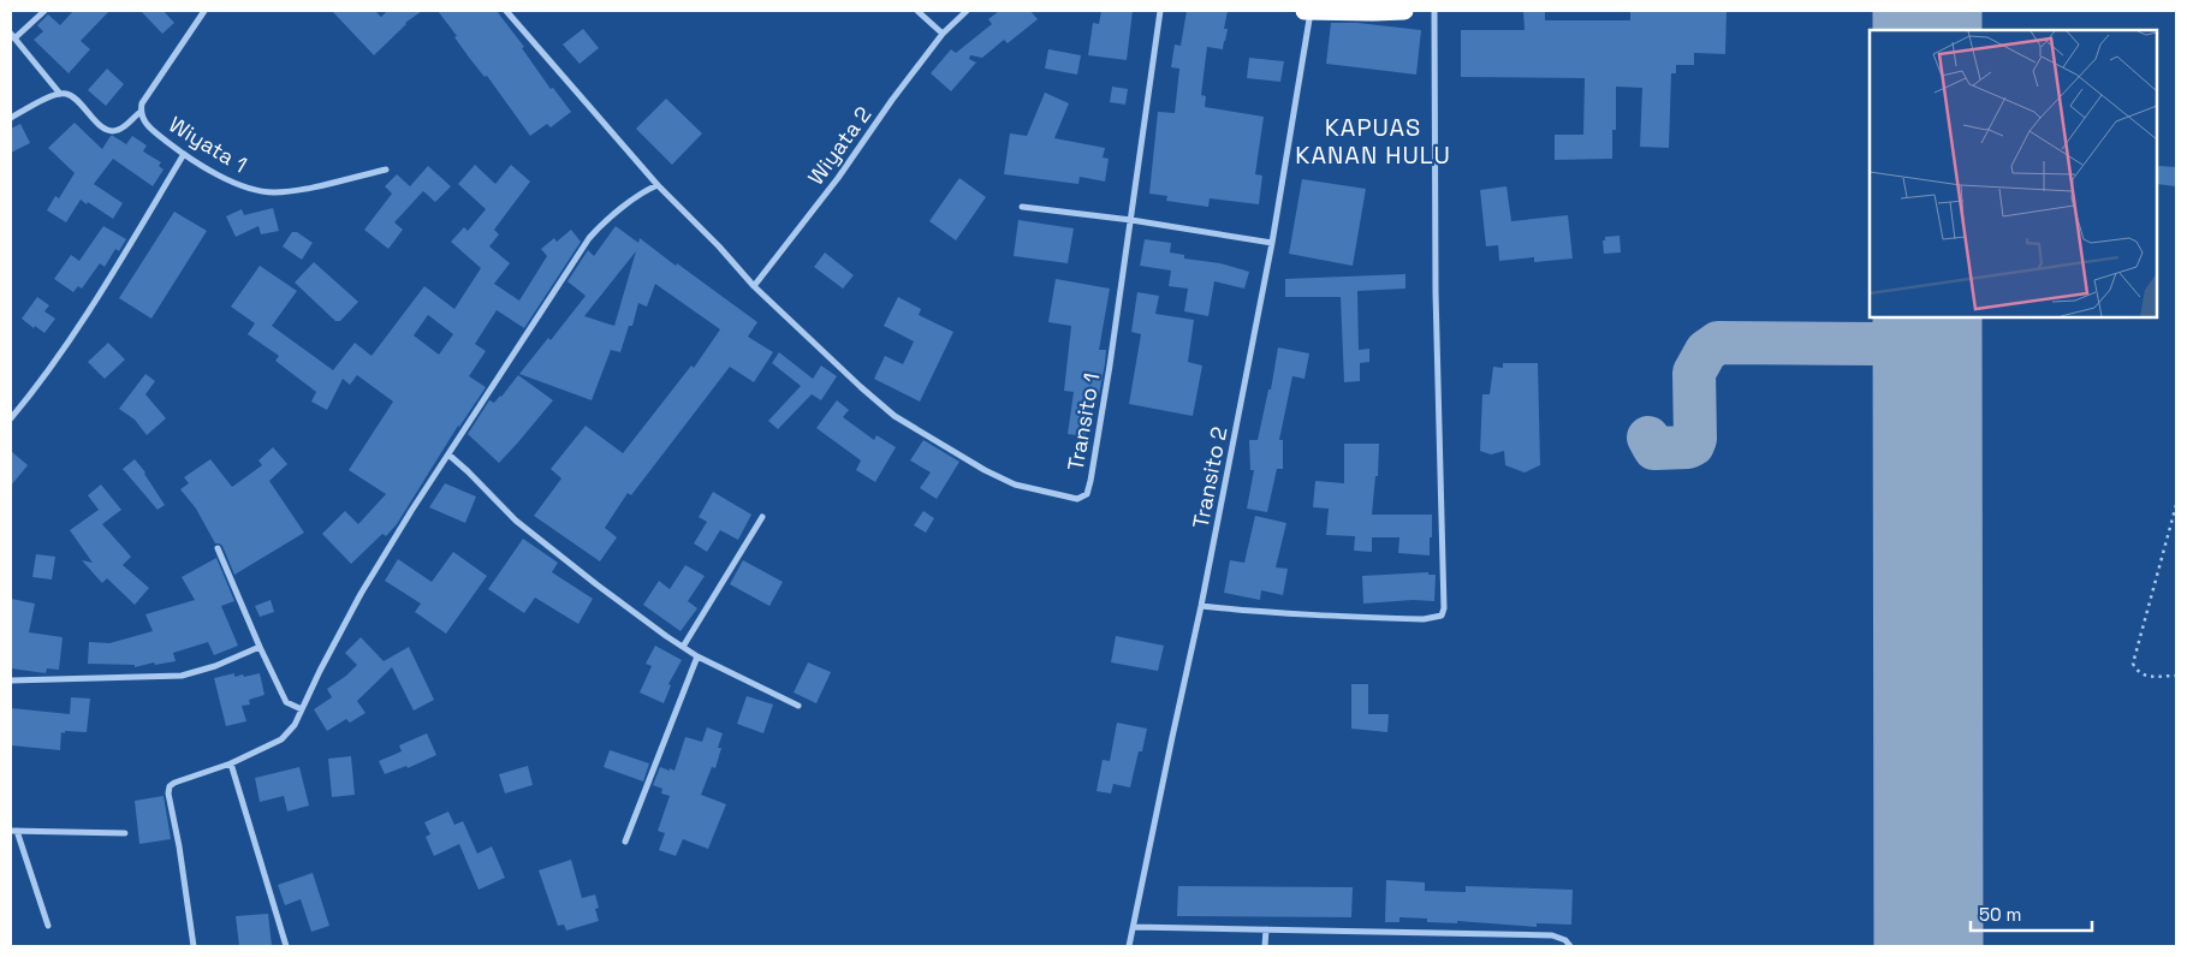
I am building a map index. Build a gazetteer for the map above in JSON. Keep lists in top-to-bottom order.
{
  "streets": {
    "street": [
      "Wiyata 1",
      "Wiyata 2",
      "Transito 1",
      "Transito 2"
    ]
  },
  "crossings": [
    ["Wiyata 2", "Transito 1"]
  ],
  "districts": ["KAPUAS KANAN HULU"],
  "scale_bar": "50 m"
}
